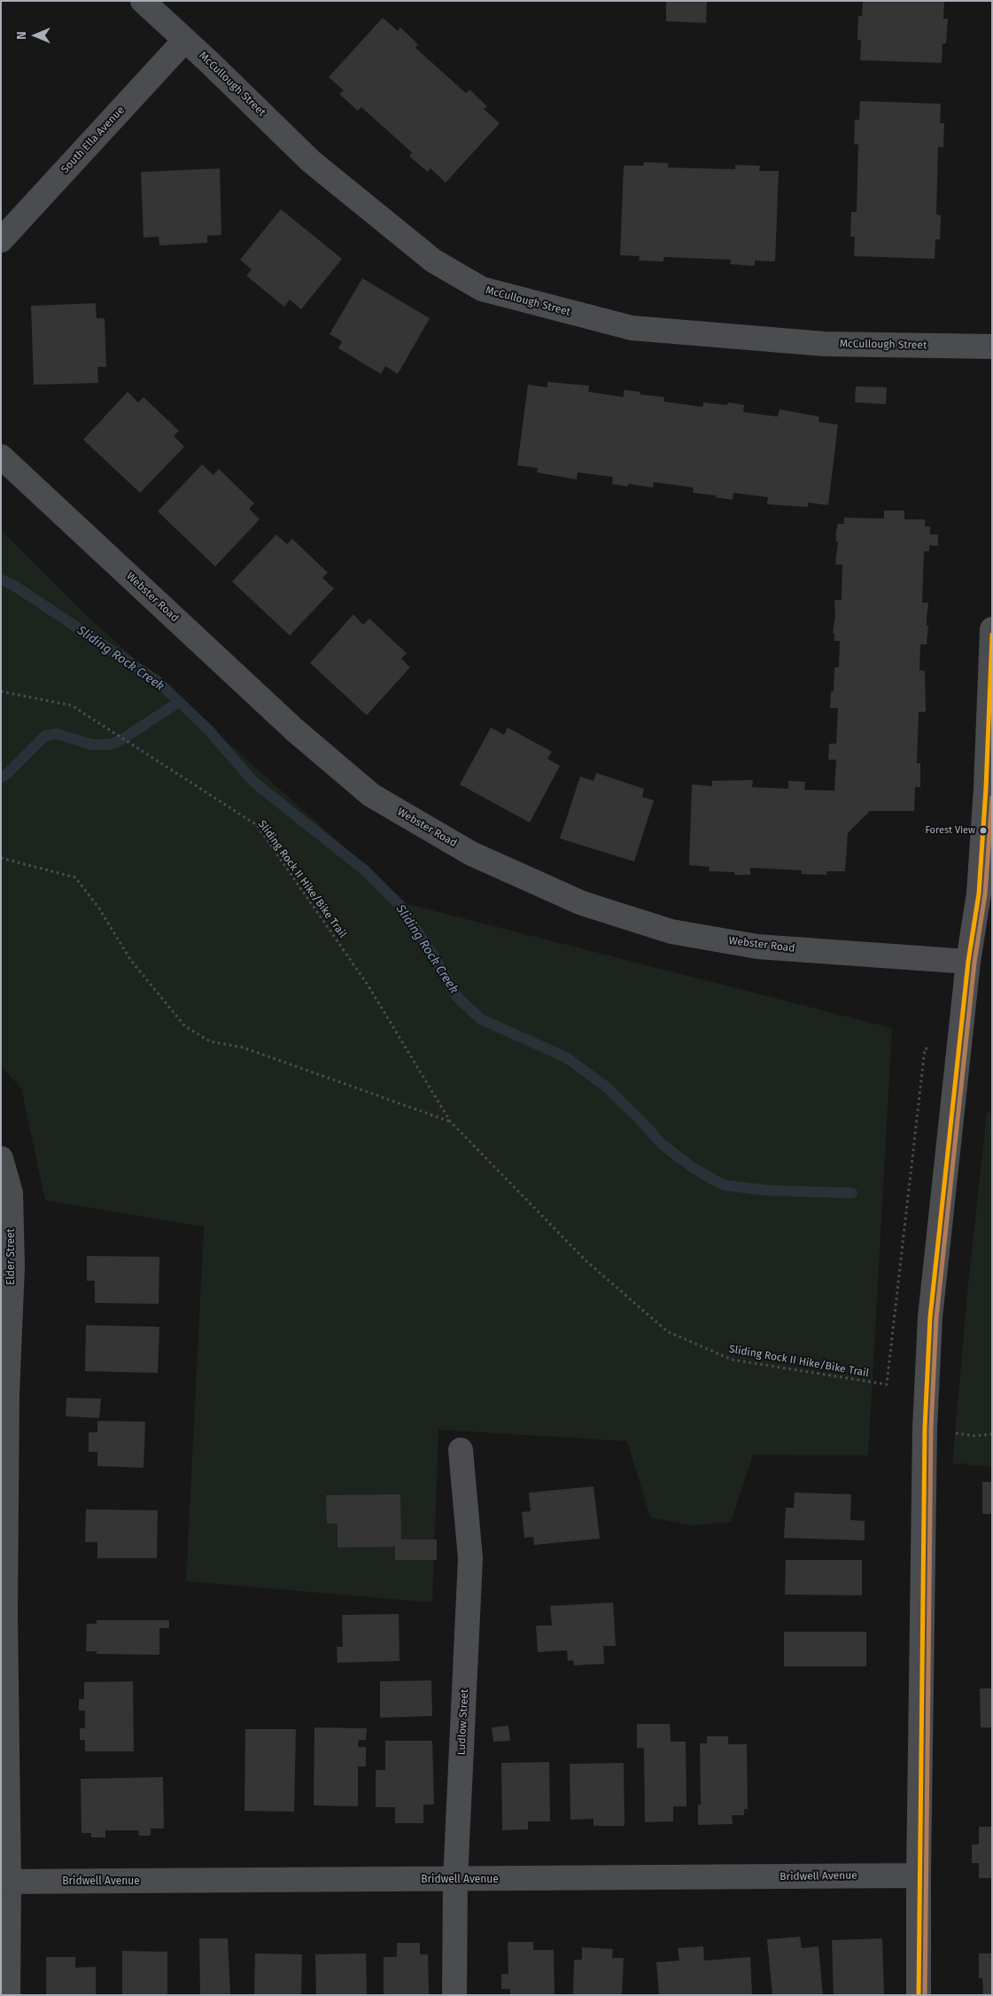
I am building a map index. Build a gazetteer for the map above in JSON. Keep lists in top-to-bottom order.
{
  "streets": {
    "street": [
      "McCullough Street",
      "South Ella Avenue",
      "Webster Road",
      "Elder Street",
      "Ludlow Street",
      "Bridwell Avenue"
    ],
    "path": ["Sliding Rock II Hike/Bike Trail"]
  },
  "crossings": [
    ["McCullough Street", "South Ella Avenue"],
    ["Elder Street", "Bridwell Avenue"],
    ["Ludlow Street", "Bridwell Avenue"]
  ],
  "water": ["Sliding Rock Creek"],
  "places": ["Forest View"],
  "north": "left"
}
